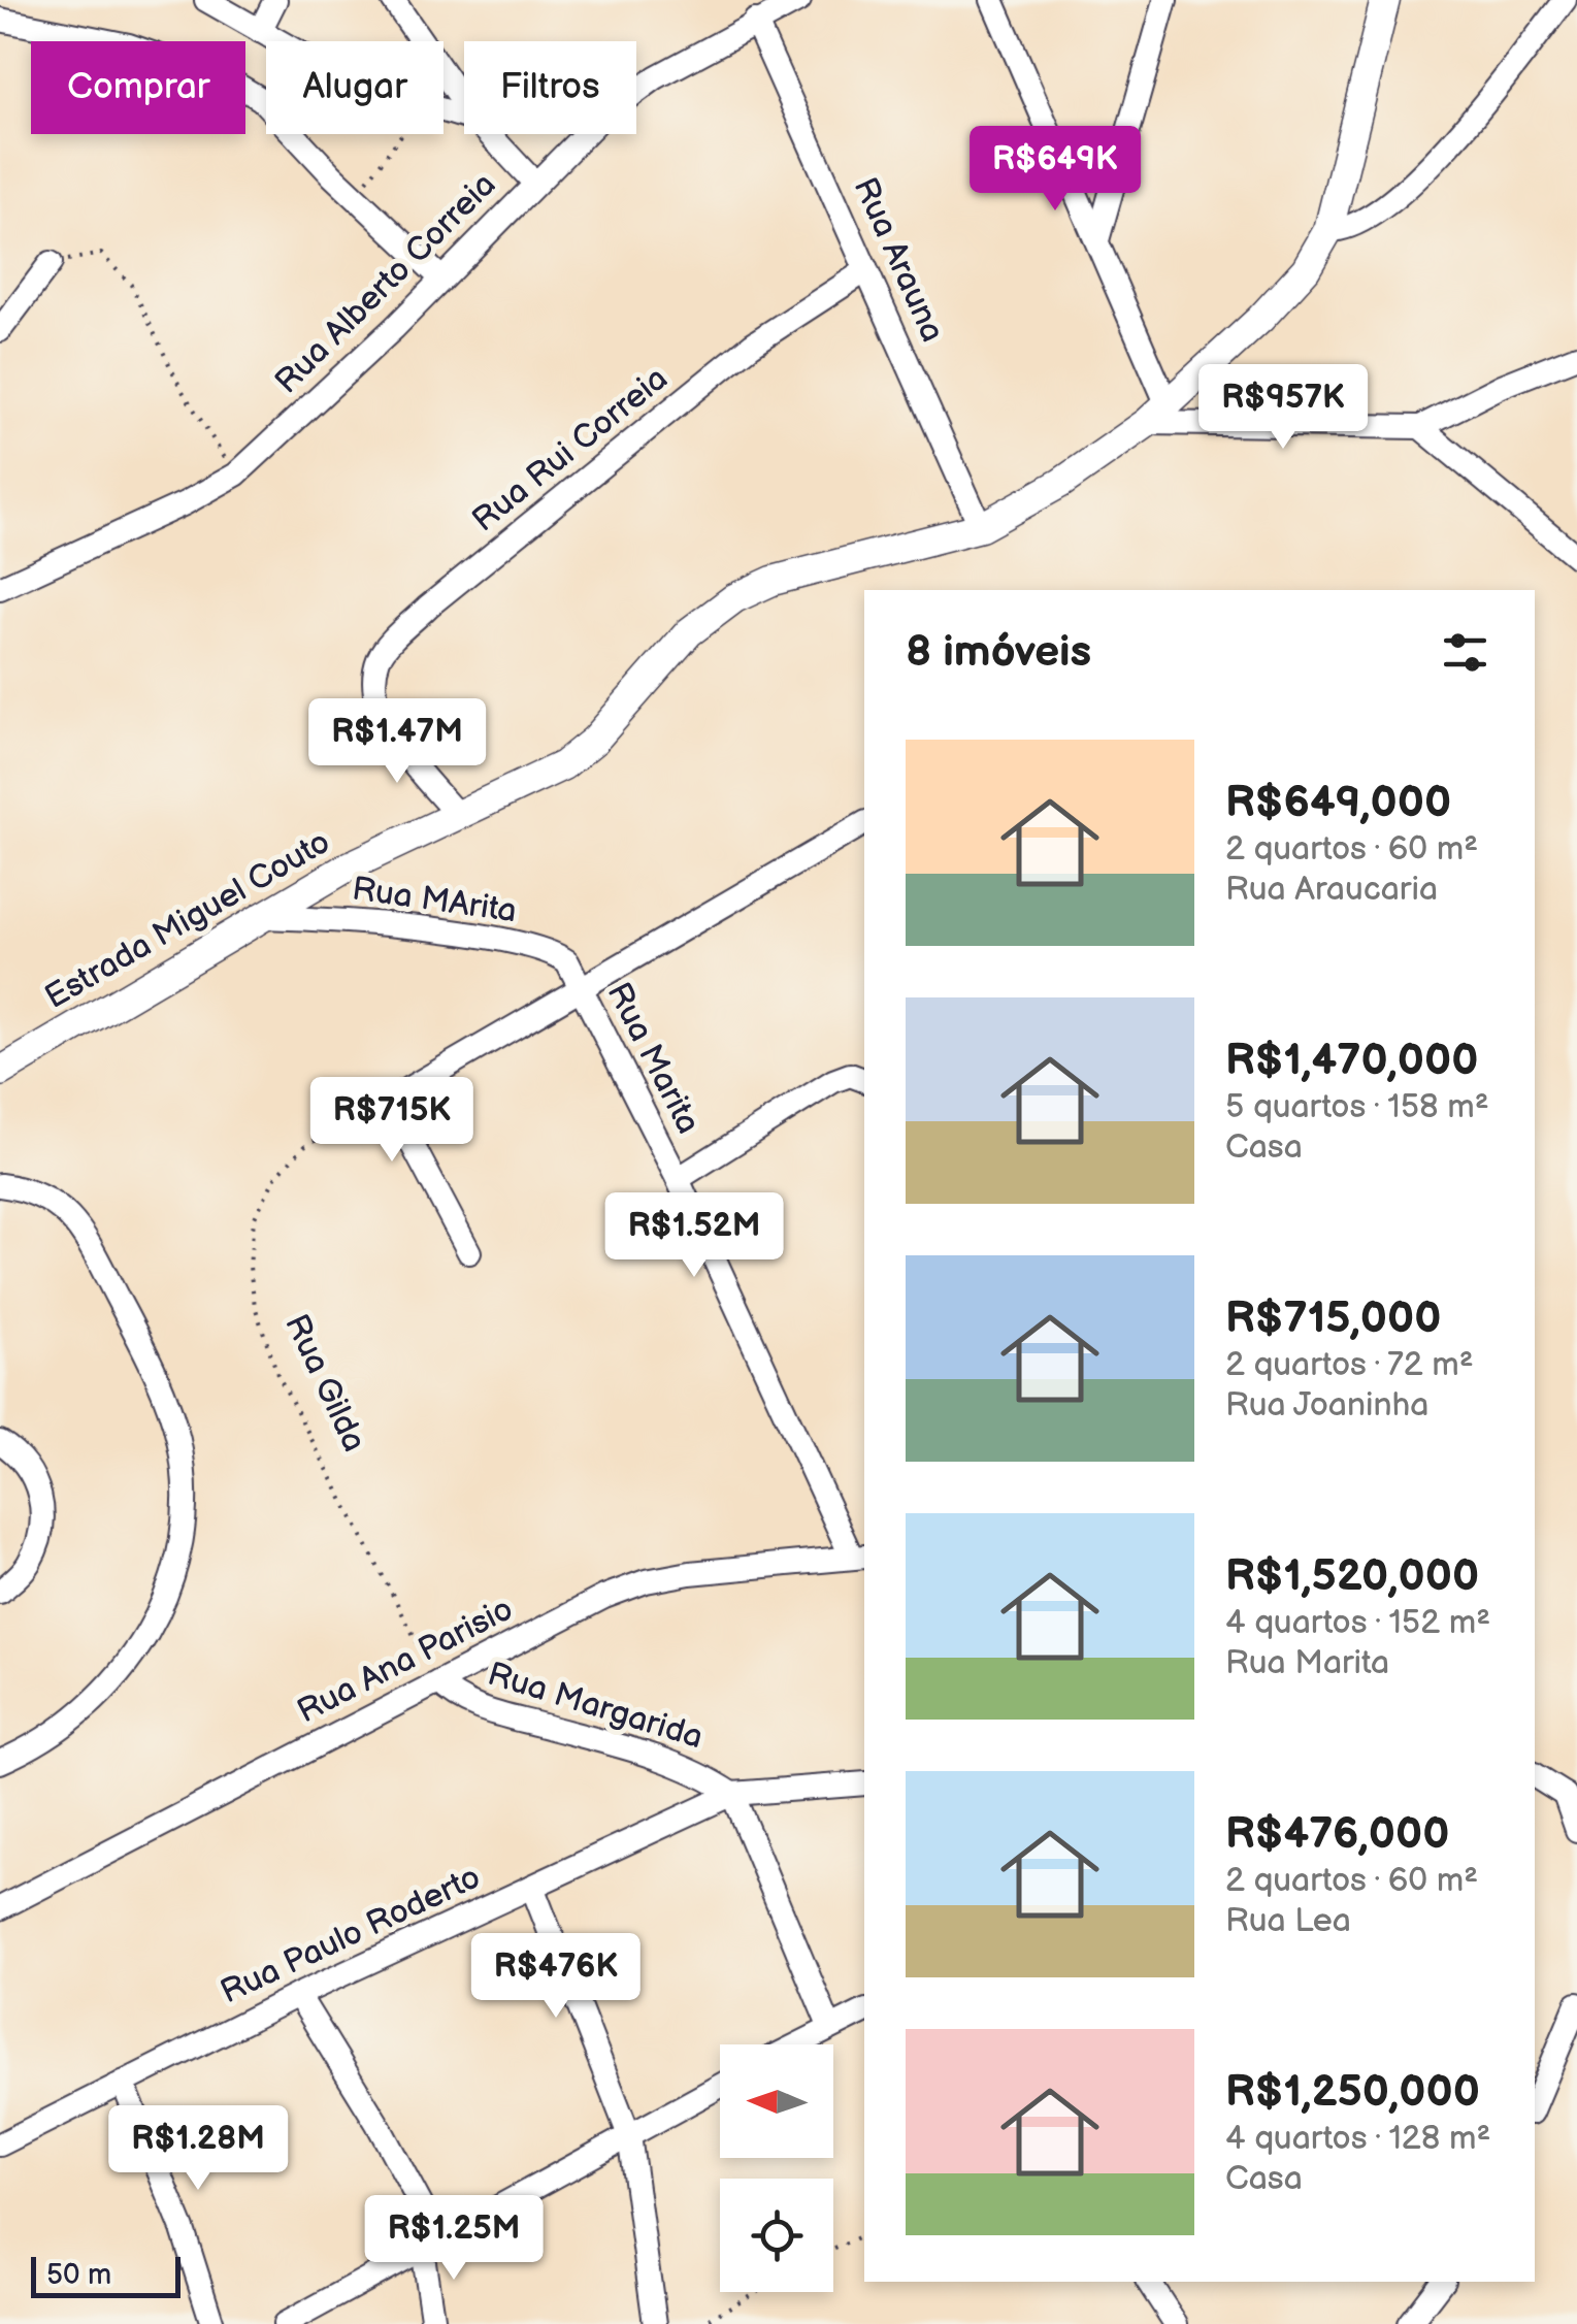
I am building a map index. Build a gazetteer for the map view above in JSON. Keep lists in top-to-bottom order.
{
  "streets": {
    "street": [
      "Rua Arauna",
      "Rua Alberto Correia",
      "Rua Rui Correia",
      "Rua MArita",
      "Estrada Miguel Couto",
      "Rua Marita",
      "Rua Ana Parisio",
      "Rua Margarida",
      "Rua Paulo Roderto"
    ],
    "path": ["Rua Gilda"]
  },
  "crossings": [
    ["Rua Arauna", "Rua Alberto Correia"],
    ["Rua Arauna", "Rua Rui Correia"],
    ["Rua Arauna", "Estrada Miguel Couto"],
    ["Rua Rui Correia", "Estrada Miguel Couto"],
    ["Rua MArita", "Estrada Miguel Couto"],
    ["Rua MArita", "Rua Marita"],
    ["Rua Marita", "Rua Ana Parisio"],
    ["Rua Gilda", "Rua Ana Parisio"],
    ["Rua Gilda", "Rua Margarida"],
    ["Rua Ana Parisio", "Rua Margarida"],
    ["Rua Margarida", "Rua Paulo Roderto"]
  ],
  "scale_bar": "50 m",
  "north": "left",
  "page": {
    "chip": ["Comprar", "Alugar", "Filtros"],
    "price": [
      "R$649K",
      "R$957K",
      "R$1.47M",
      "R$715K",
      "R$1.52M",
      "R$476K",
      "R$1.28M",
      "R$1.25M"
    ],
    "heading": "8 imóveis",
    "list": [
      {
        "name": "R$649,000",
        "note": "2 quartos · 60 m² · Rua Araucaria"
      },
      {
        "name": "R$1,470,000",
        "note": "5 quartos · 158 m² · Casa"
      },
      {
        "name": "R$715,000",
        "note": "2 quartos · 72 m² · Rua Joaninha"
      },
      {
        "name": "R$1,520,000",
        "note": "4 quartos · 152 m² · Rua Marita"
      },
      {
        "name": "R$476,000",
        "note": "2 quartos · 60 m² · Rua Lea"
      },
      {
        "name": "R$1,250,000",
        "note": "4 quartos · 128 m² · Casa"
      }
    ],
    "scale": "50 m"
  }
}
